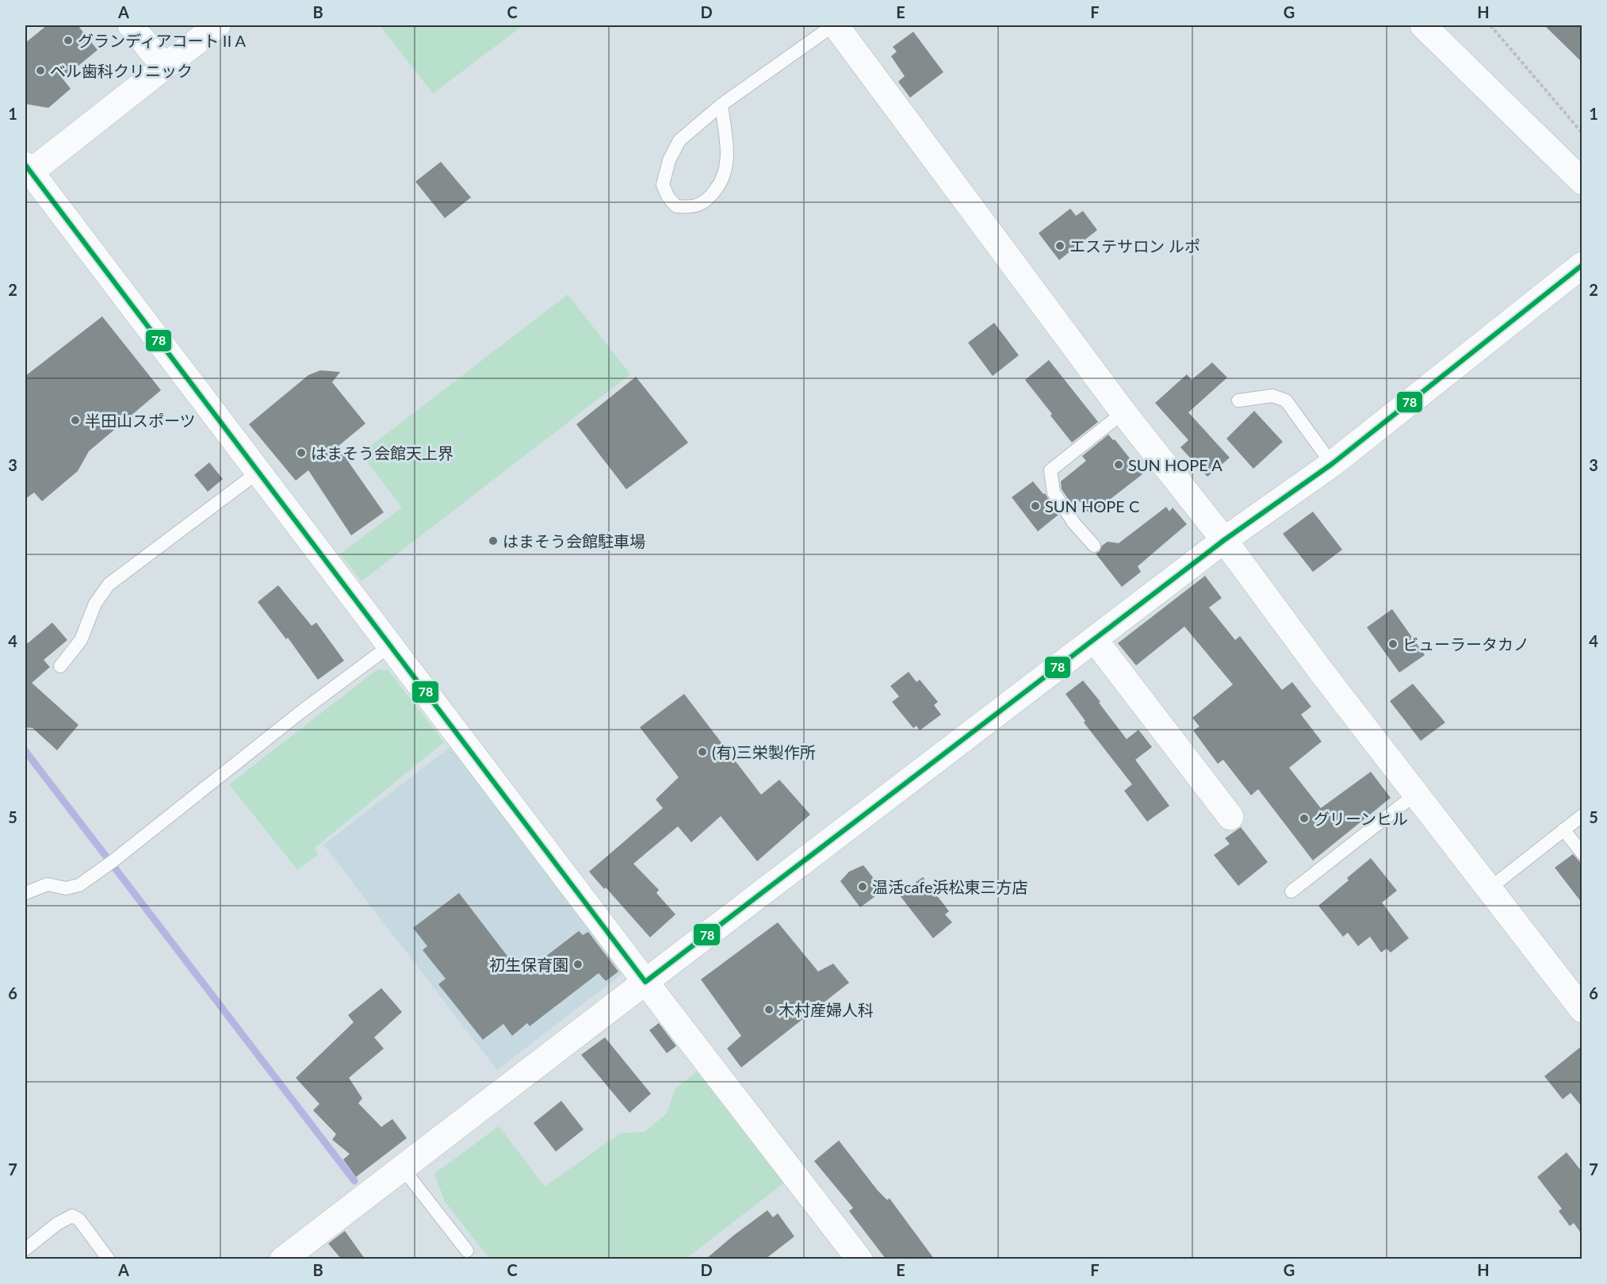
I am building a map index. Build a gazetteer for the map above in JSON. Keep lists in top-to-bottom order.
{
  "places": [
    "グランディアコートⅡA",
    "ベル歯科クリニック",
    "エステサロン ルポ",
    "半田山スポーツ",
    "はまそう会館天上界",
    "SUN HOPE A",
    "SUN HOPE C",
    "はまそう会館駐車場",
    "ビューラータカノ",
    "(有)三栄製作所",
    "グリーンヒル",
    "温活cafe浜松東三方店",
    "初生保育園",
    "木村産婦人科"
  ],
  "lines": ["transit line 78"],
  "grid": {
    "columns": [
      "A",
      "B",
      "C",
      "D",
      "E",
      "F",
      "G",
      "H"
    ],
    "rows": [
      "1",
      "2",
      "3",
      "4",
      "5",
      "6",
      "7"
    ]
  }
}
